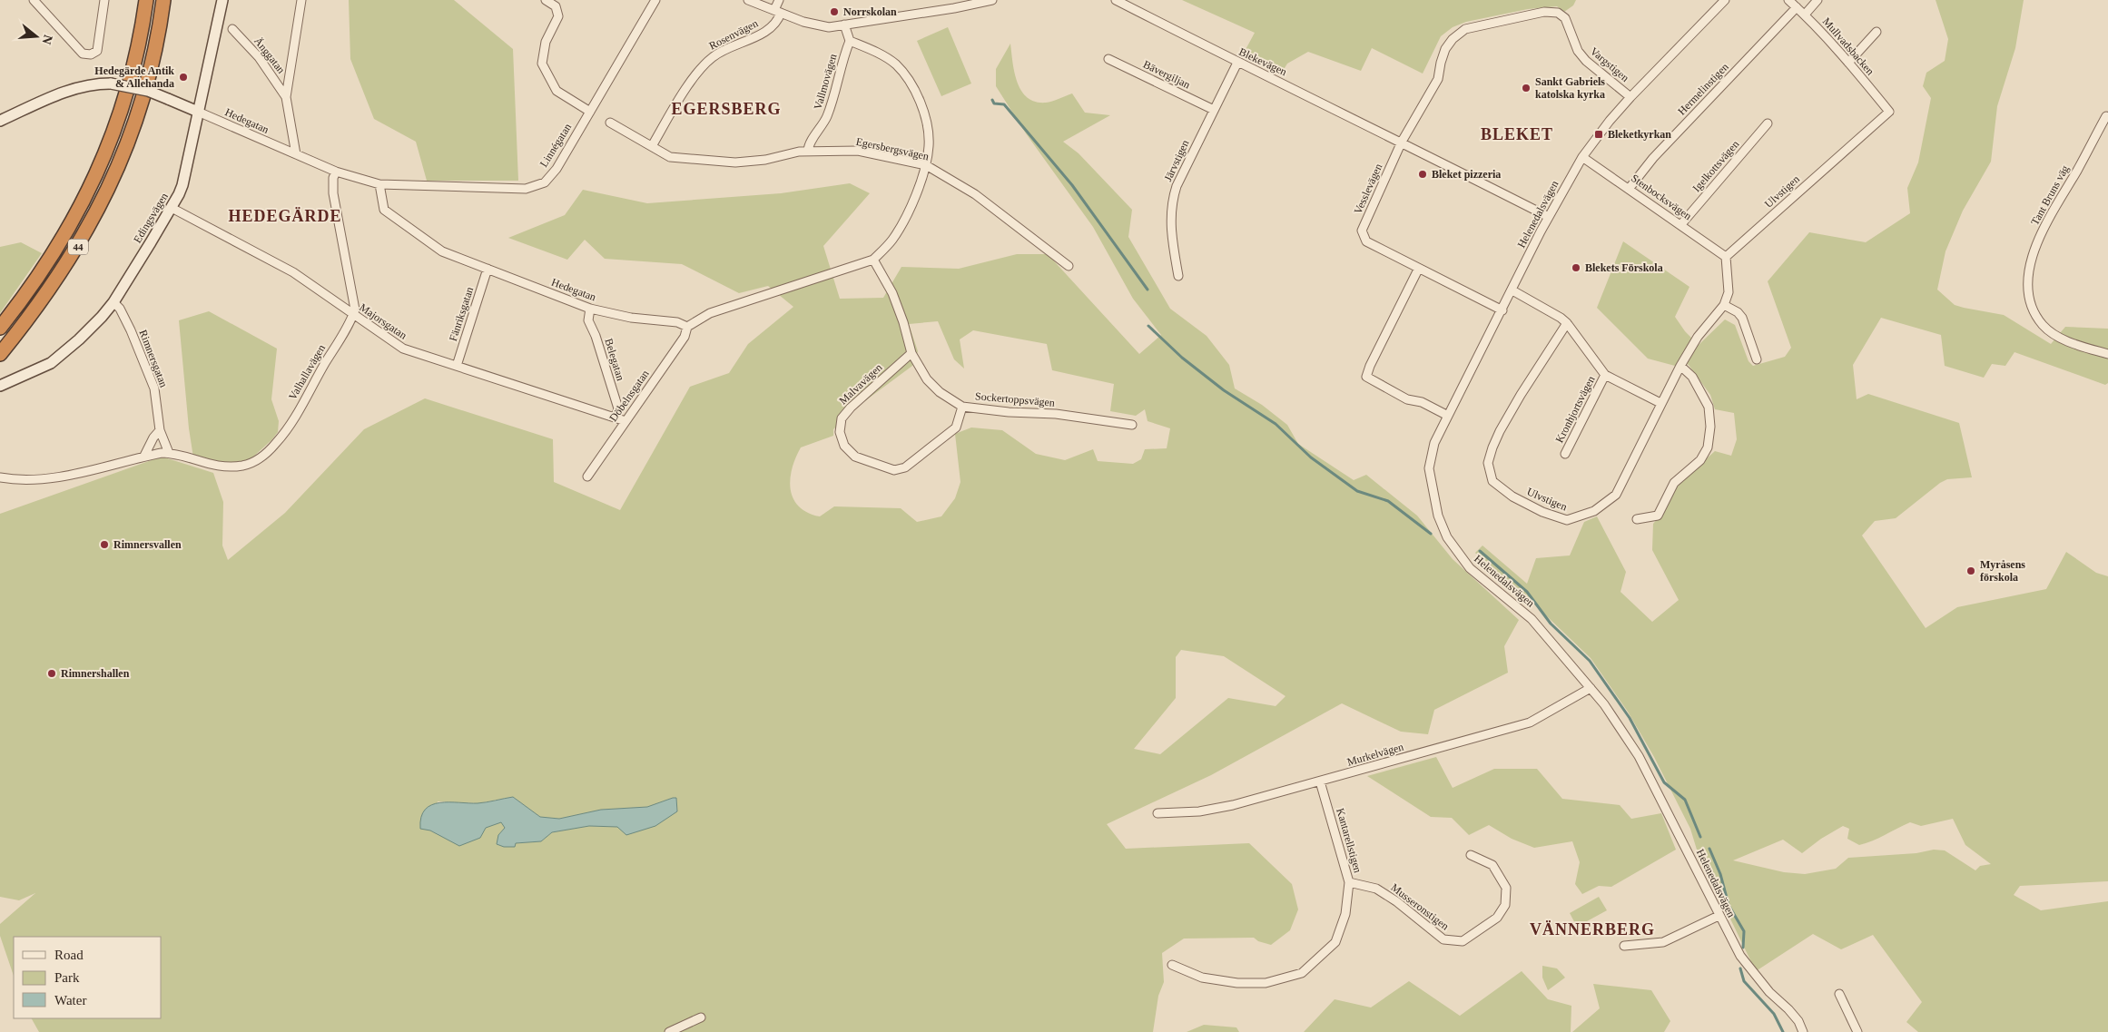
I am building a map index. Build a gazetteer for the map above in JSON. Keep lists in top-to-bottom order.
{
  "streets": {
    "highway": ["44"],
    "street": [
      "Rosenvägen",
      "Mullvadsbacken",
      "Änggatan",
      "Blekevägen",
      "Vargstigen",
      "Bävergiljan",
      "Vallmovägen",
      "Hermelinstigen",
      "Hedegatan",
      "Linnégatan",
      "Egersbergsvägen",
      "Järvstigen",
      "Igelkottsvägen",
      "Vesslevägen",
      "Ulvstigen",
      "Tant Bruns väg",
      "Stenbocksvägen",
      "Helenedalsvägen",
      "Edingsvägen",
      "Fänriksgatan",
      "Majorsgatan",
      "Rimnersgatan",
      "Belegatan",
      "Valhallavägen",
      "Malvavägen",
      "Döbelnsgatan",
      "Sockertoppsvägen",
      "Kronhjortsvägen",
      "Murkelvägen",
      "Kantarellstigen",
      "Musseronstigen"
    ]
  },
  "crossings": [
    ["Rosenvägen", "Egersbergsvägen"],
    ["Mullvadsbacken", "Hermelinstigen"],
    ["Mullvadsbacken", "Ulvstigen"],
    ["Blekevägen", "Vargstigen"],
    ["Blekevägen", "Järvstigen"],
    ["Blekevägen", "Vesslevägen"],
    ["Blekevägen", "Helenedalsvägen"],
    ["Vargstigen", "Vesslevägen"],
    ["Vargstigen", "Helenedalsvägen"],
    ["Bävergiljan", "Järvstigen"],
    ["Vallmovägen", "Egersbergsvägen"],
    ["Hermelinstigen", "Stenbocksvägen"],
    ["Hedegatan", "Linnégatan"],
    ["Hedegatan", "Edingsvägen"],
    ["Hedegatan", "Fänriksgatan"],
    ["Hedegatan", "Belegatan"],
    ["Hedegatan", "Döbelnsgatan"],
    ["Igelkottsvägen", "Stenbocksvägen"],
    ["Vesslevägen", "Helenedalsvägen"],
    ["Ulvstigen", "Stenbocksvägen"],
    ["Stenbocksvägen", "Helenedalsvägen"],
    ["Helenedalsvägen", "Murkelvägen"],
    ["Edingsvägen", "Majorsgatan"],
    ["Edingsvägen", "Rimnersgatan"],
    ["Fänriksgatan", "Majorsgatan"],
    ["Majorsgatan", "Belegatan"],
    ["Majorsgatan", "Valhallavägen"],
    ["Majorsgatan", "Döbelnsgatan"],
    ["Rimnersgatan", "Valhallavägen"],
    ["Malvavägen", "Sockertoppsvägen"],
    ["Murkelvägen", "Kantarellstigen"],
    ["Kantarellstigen", "Musseronstigen"]
  ],
  "districts": [
    "EGERSBERG",
    "BLEKET",
    "HEDEGÄRDE",
    "VÄNNERBERG"
  ],
  "places": {
    "other": [
      "Norrskolan",
      "Hedegärde Antik & Allehanda",
      "Sankt Gabriels katolska kyrka",
      "Bleket pizzeria",
      "Blekets Förskola",
      "Rimnersvallen",
      "Myråsens förskola",
      "Rimnershallen"
    ],
    "transit": ["Bleketkyrkan"]
  },
  "legend": ["Road", "Park", "Water"],
  "north": "right"
}
